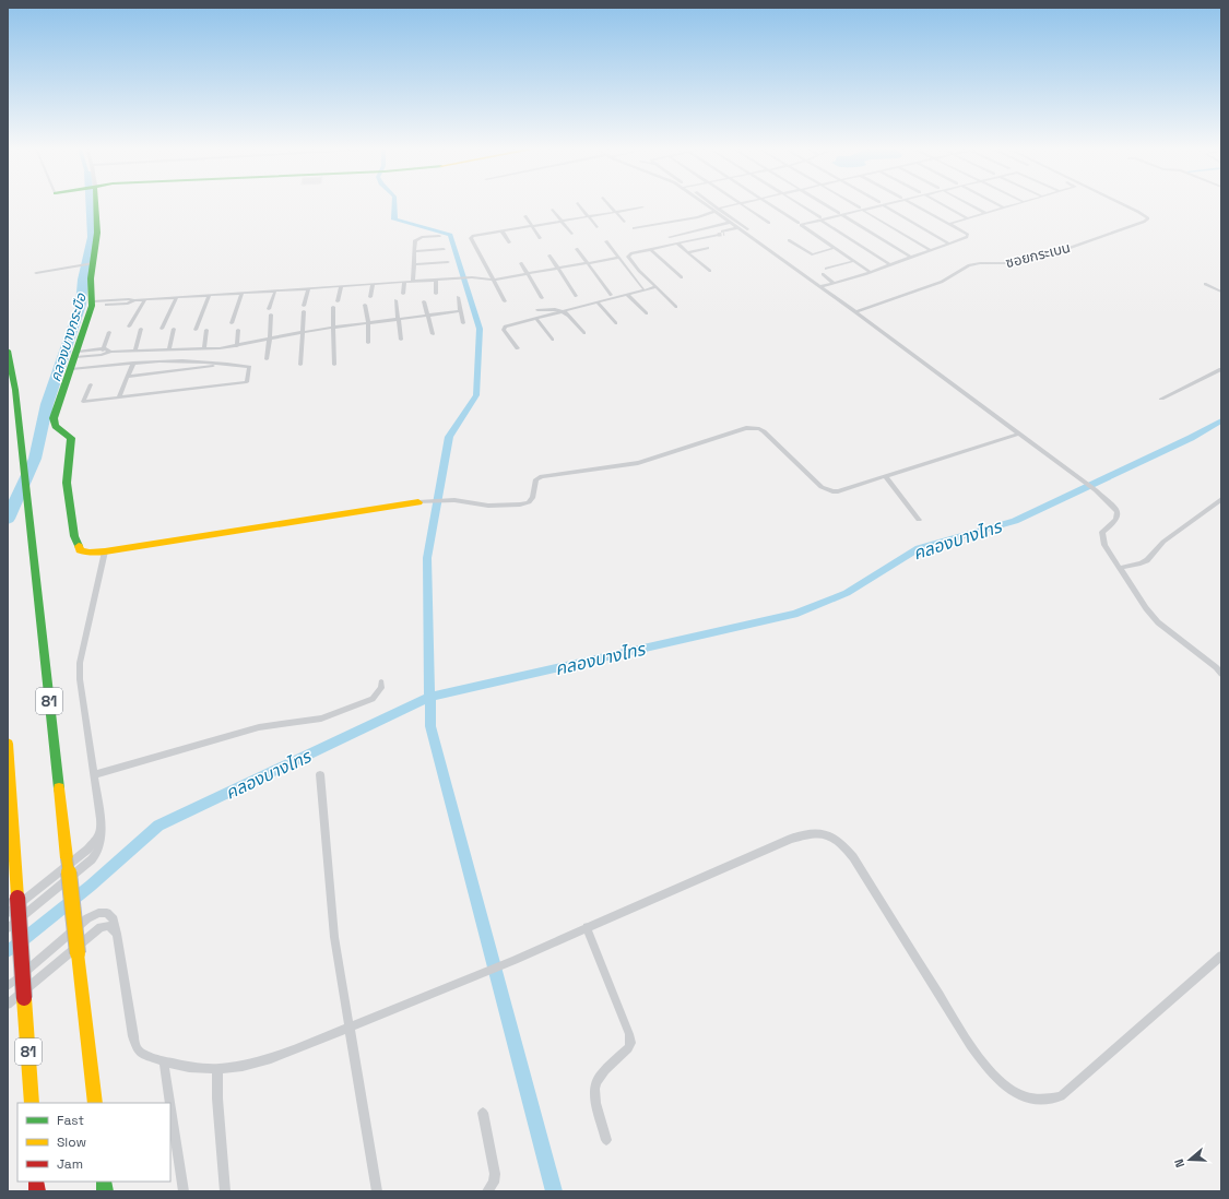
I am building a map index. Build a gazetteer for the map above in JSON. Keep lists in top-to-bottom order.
{
  "streets": {
    "main road": ["81"],
    "street": ["ซอยกระเบน"]
  },
  "water": ["คลองบางกระบือ", "คลองบางไทร"],
  "legend": ["Fast", "Slow", "Jam"],
  "north": "left"
}
